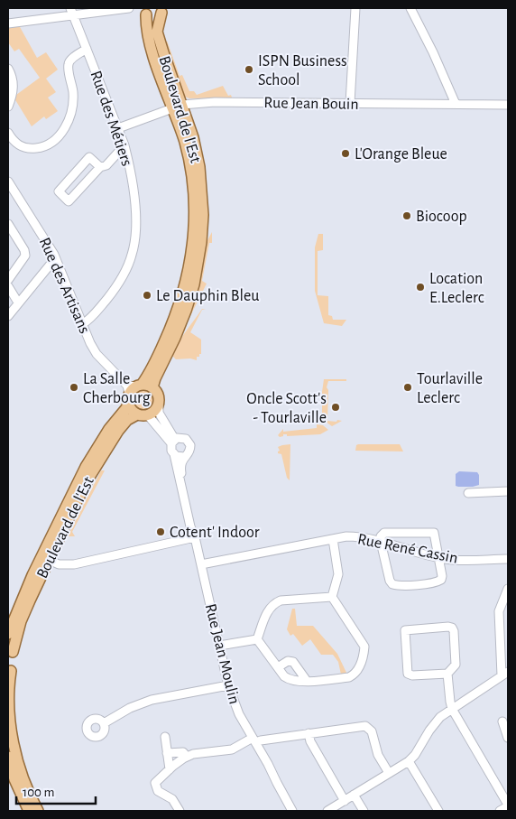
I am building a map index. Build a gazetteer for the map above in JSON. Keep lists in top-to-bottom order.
{
  "streets": {
    "main road": ["Boulevard de l'Est"],
    "street": [
      "Rue Jean Bouin",
      "Rue des Métiers",
      "Rue des Artisans",
      "Rue René Cassin",
      "Rue Jean Moulin"
    ]
  },
  "crossings": [
    ["Rue Jean Bouin", "Boulevard de l'Est"],
    ["Rue Jean Bouin", "Rue des Métiers"],
    ["Boulevard de l'Est", "Rue des Artisans"],
    ["Boulevard de l'Est", "Rue Jean Moulin"],
    ["Rue des Métiers", "Rue des Artisans"],
    ["Rue des Artisans", "Rue Jean Moulin"],
    ["Rue René Cassin", "Rue Jean Moulin"]
  ],
  "places": [
    "ISPN Business School",
    "L'Orange Bleue",
    "Biocoop",
    "Location E.Leclerc",
    "Le Dauphin Bleu",
    "La Salle Cherbourg",
    "Tourlaville Leclerc",
    "Oncle Scott's - Tourlaville",
    "Cotent' Indoor"
  ],
  "scale_bar": "100 m"
}
